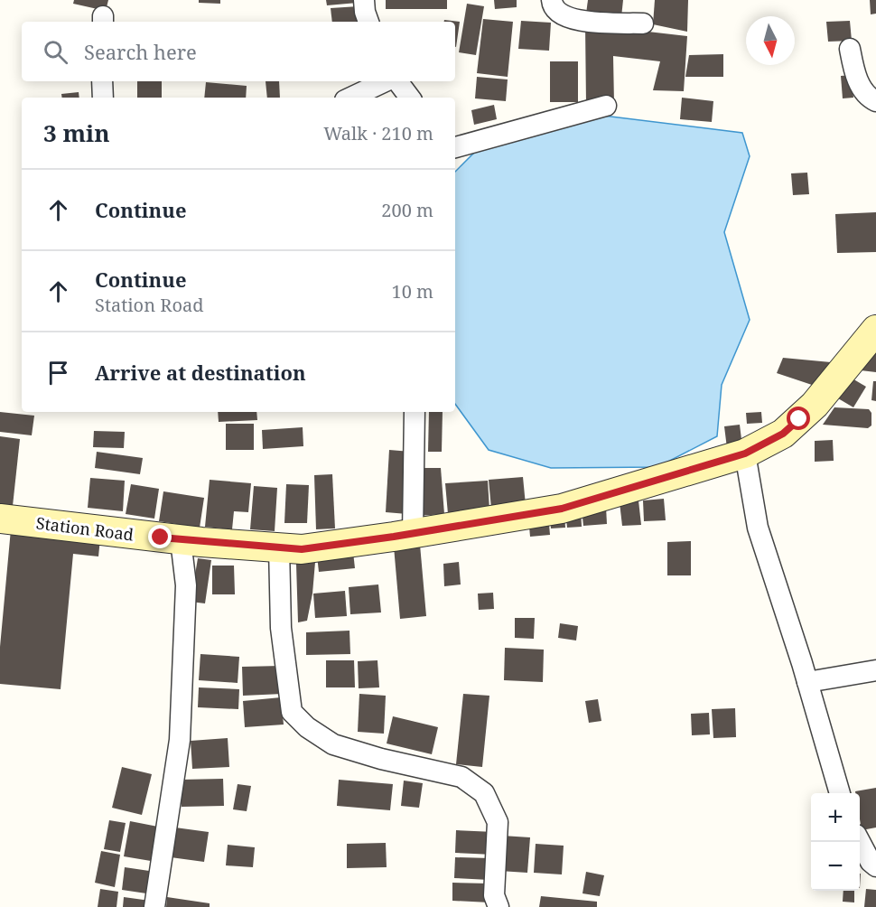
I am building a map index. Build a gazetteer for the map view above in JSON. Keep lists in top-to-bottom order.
{
  "streets": {
    "main road": ["Station Road"]
  },
  "north": "bottom",
  "page": {
    "search": "Search here",
    "heading": ["3 min", "Walk · 210 m"],
    "list": [
      ["Continue", "200 m"],
      ["Continue", "Station Road", "10 m"],
      "Arrive at destination"
    ],
    "map_buttons": ["+", "−"]
  }
}
